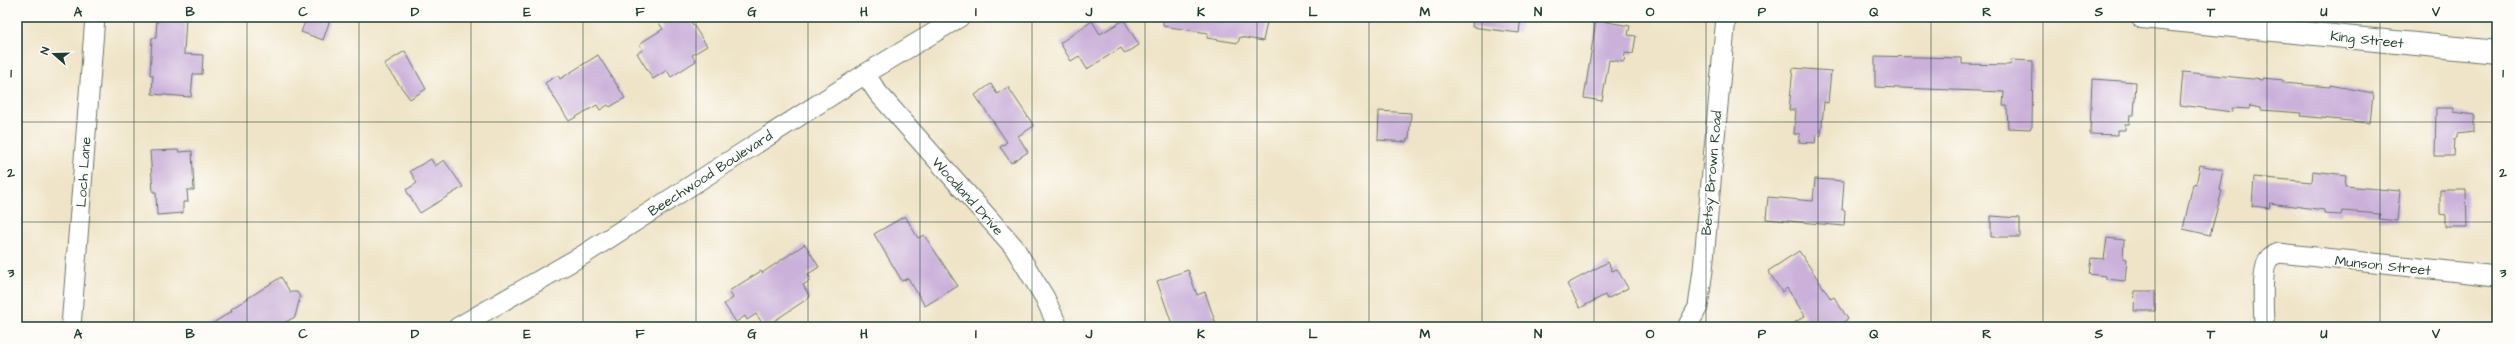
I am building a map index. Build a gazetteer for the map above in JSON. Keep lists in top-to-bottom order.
{
  "streets": {
    "main road": ["King Street"],
    "street": [
      "Loch Lane",
      "Beechwood Boulevard",
      "Betsy Brown Road",
      "Woodland Drive",
      "Munson Street"
    ]
  },
  "crossings": [
    ["Beechwood Boulevard", "Woodland Drive"]
  ],
  "north": "left",
  "grid": {
    "columns": [
      "A",
      "B",
      "C",
      "D",
      "E",
      "F",
      "G",
      "H",
      "I",
      "J",
      "K",
      "L",
      "M",
      "N",
      "O",
      "P",
      "Q",
      "R",
      "S",
      "T",
      "U",
      "V"
    ],
    "rows": ["1", "2", "3"]
  }
}
